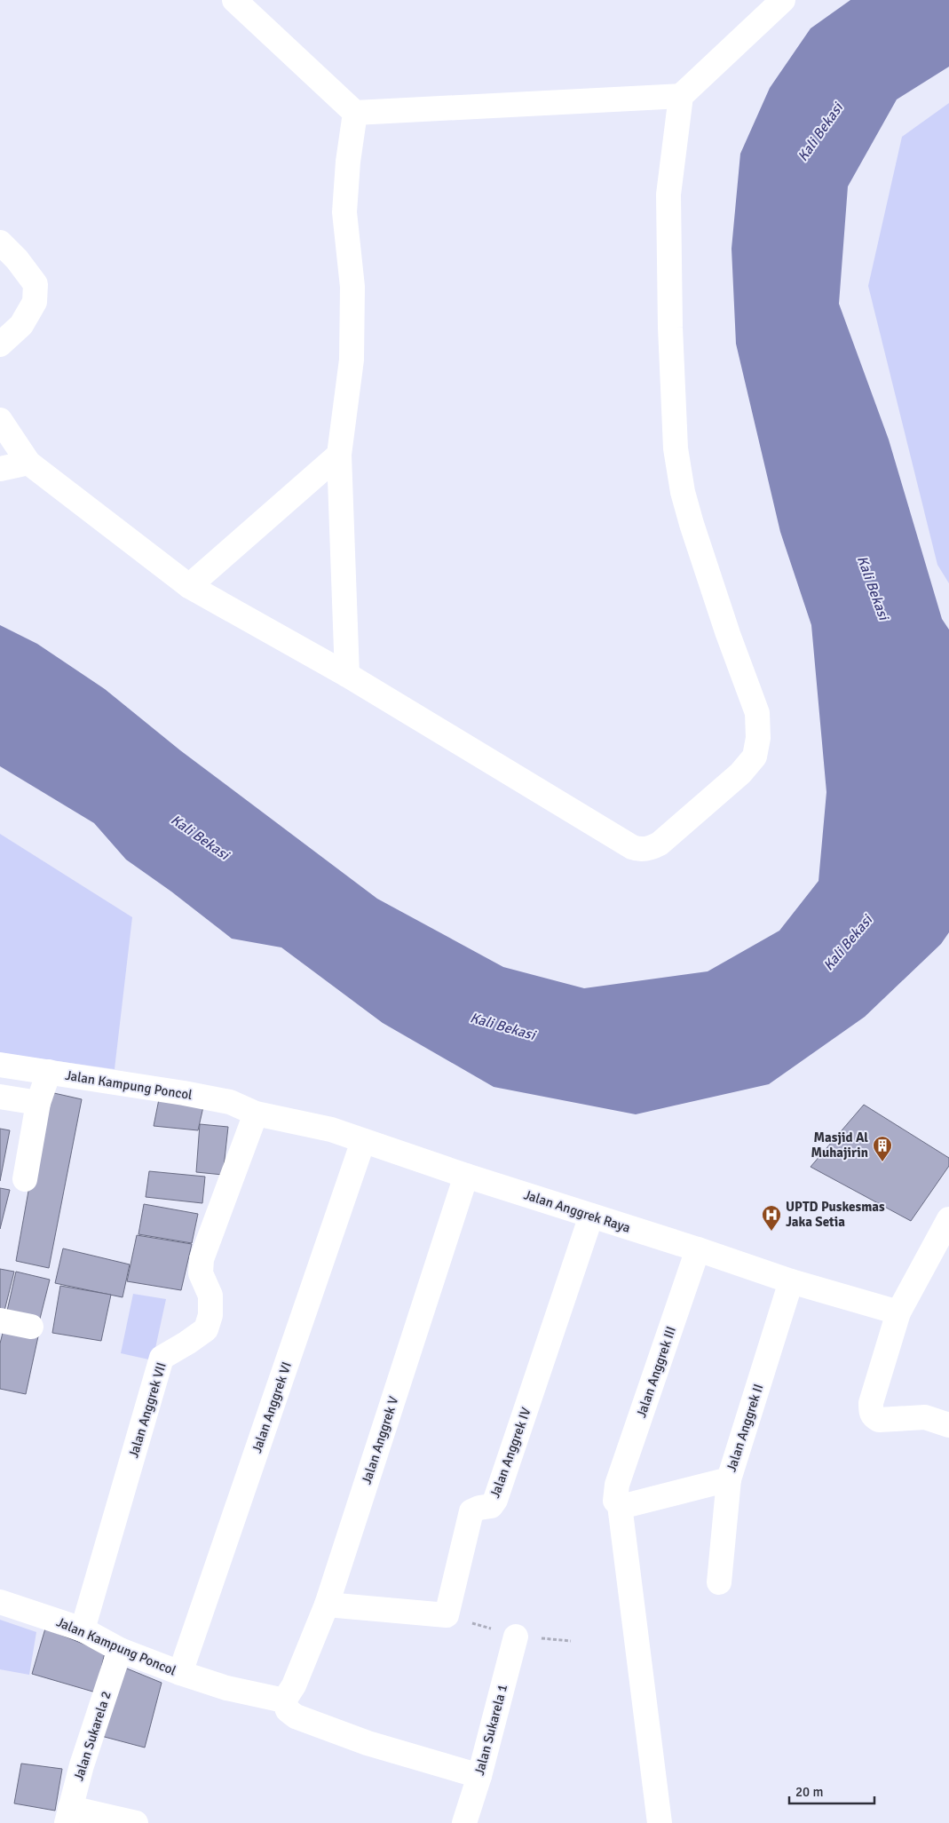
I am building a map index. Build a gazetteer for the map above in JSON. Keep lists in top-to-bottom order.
{
  "streets": {
    "street": [
      "Jalan Kampung Poncol",
      "Jalan Anggrek Raya",
      "Jalan Anggrek III",
      "Jalan Anggrek VI",
      "Jalan Anggrek VII",
      "Jalan Anggrek II",
      "Jalan Anggrek V",
      "Jalan Anggrek IV",
      "Jalan Sukarela 1",
      "Jalan Sukarela 2"
    ]
  },
  "crossings": [
    ["Jalan Kampung Poncol", "Jalan Anggrek Raya"],
    ["Jalan Kampung Poncol", "Jalan Anggrek VI"],
    ["Jalan Kampung Poncol", "Jalan Anggrek VII"],
    ["Jalan Kampung Poncol", "Jalan Anggrek V"],
    ["Jalan Kampung Poncol", "Jalan Sukarela 2"],
    ["Jalan Anggrek Raya", "Jalan Anggrek III"],
    ["Jalan Anggrek Raya", "Jalan Anggrek VI"],
    ["Jalan Anggrek Raya", "Jalan Anggrek VII"],
    ["Jalan Anggrek Raya", "Jalan Anggrek II"],
    ["Jalan Anggrek Raya", "Jalan Anggrek V"],
    ["Jalan Anggrek Raya", "Jalan Anggrek IV"],
    ["Jalan Anggrek III", "Jalan Anggrek II"],
    ["Jalan Anggrek V", "Jalan Anggrek IV"]
  ],
  "water": ["Kali Bekasi"],
  "places": {
    "building": ["Masjid Al Muhajirin"],
    "hospital": ["UPTD Puskesmas Jaka Setia"]
  },
  "scale_bar": "20 m"
}
